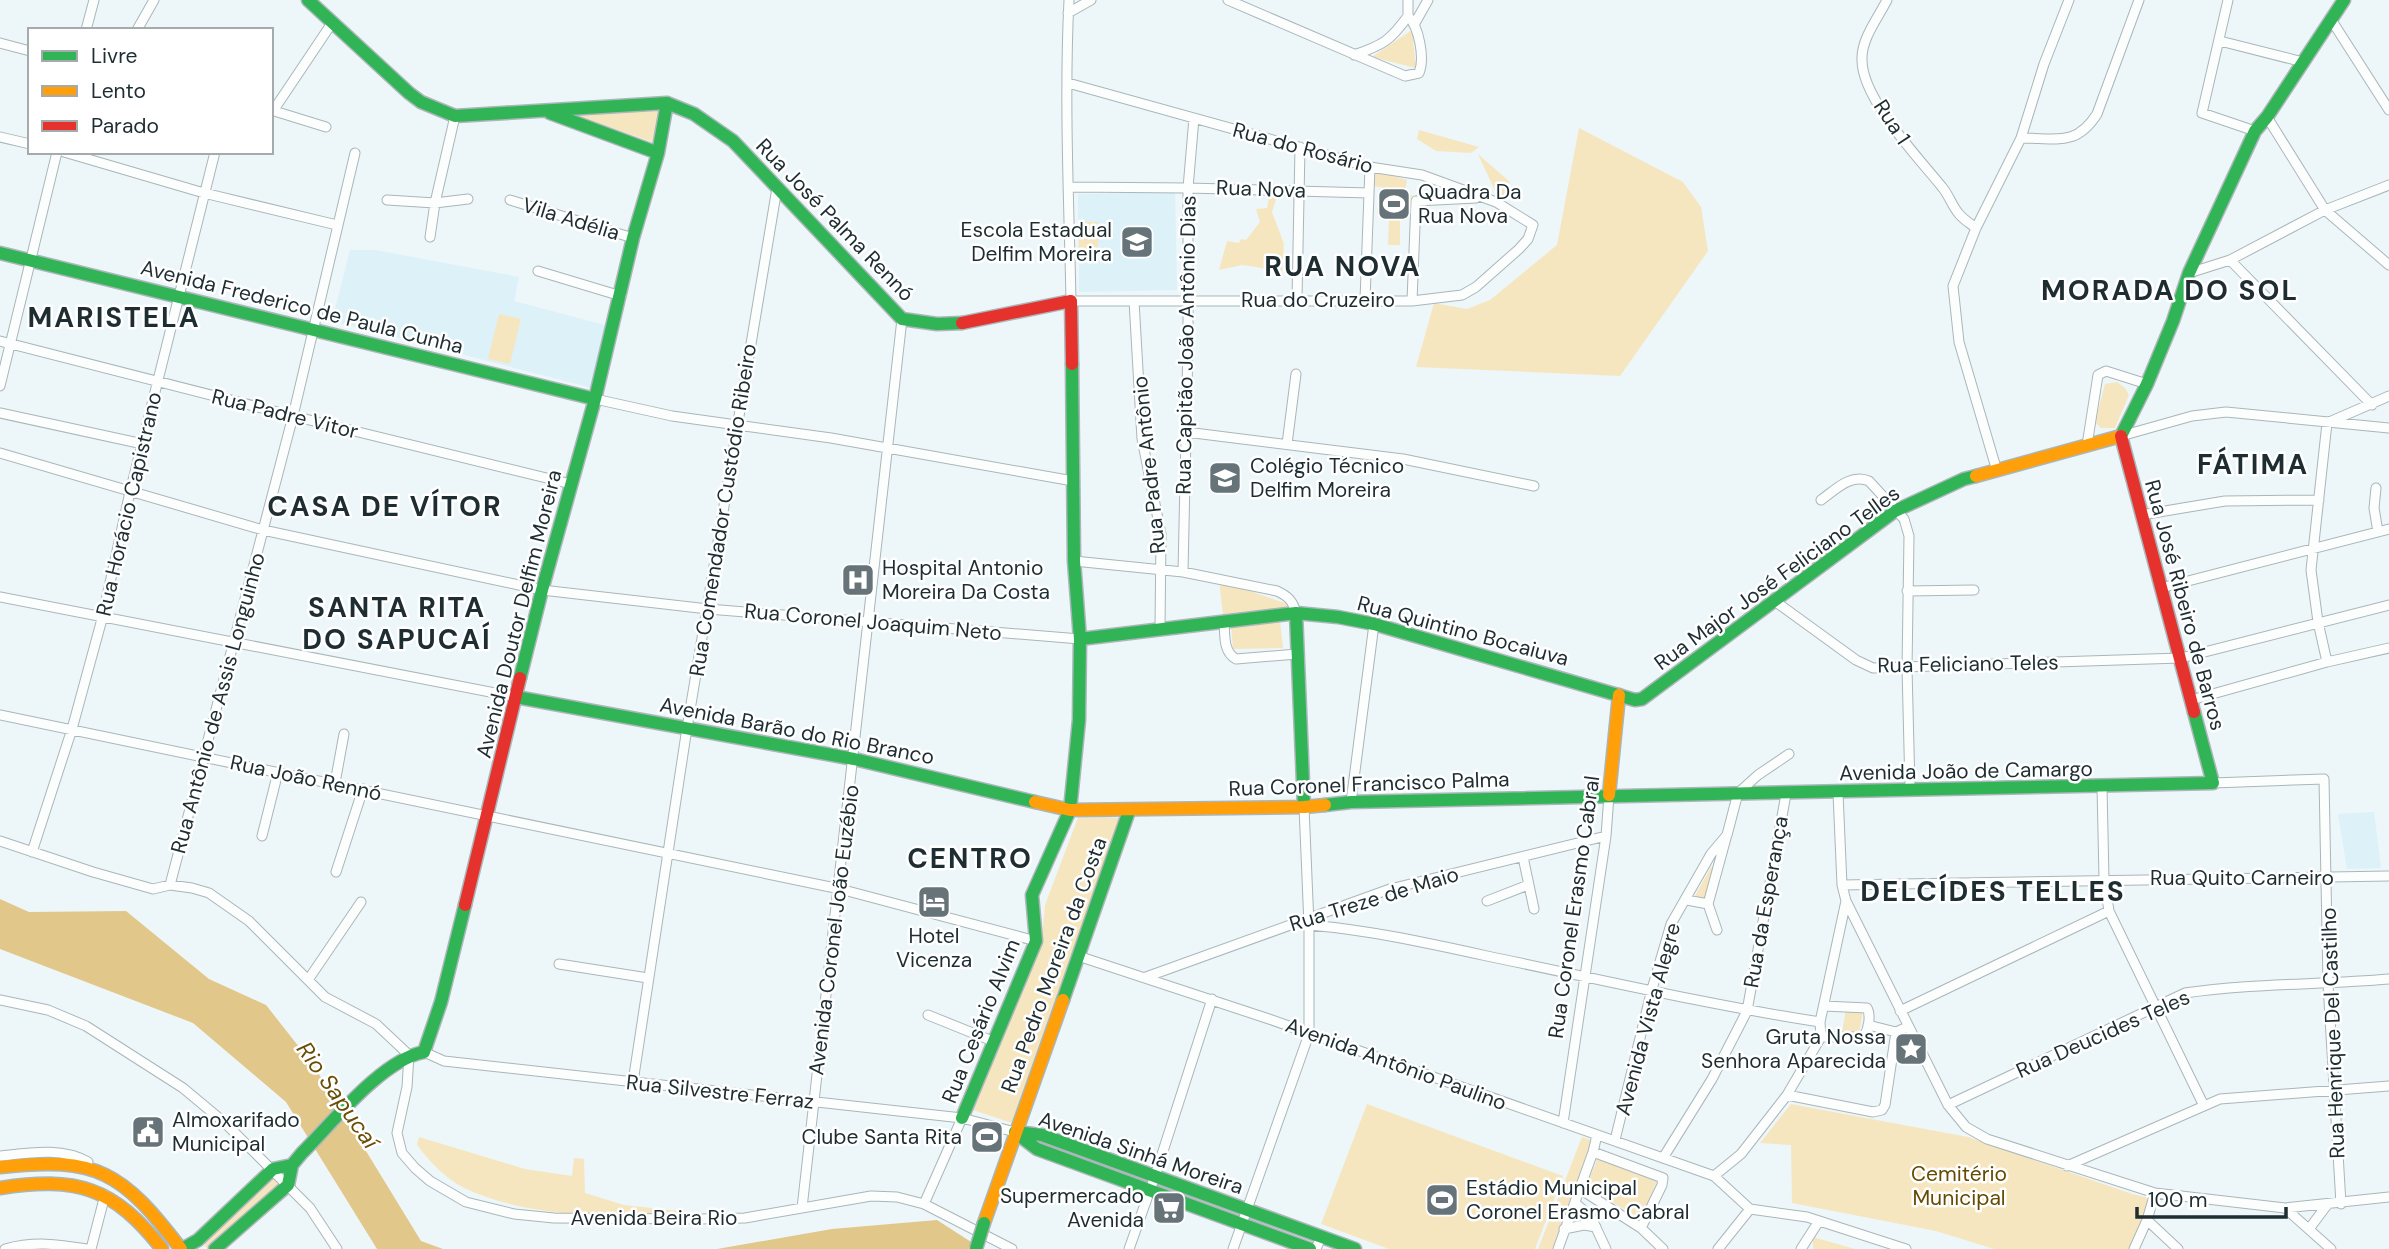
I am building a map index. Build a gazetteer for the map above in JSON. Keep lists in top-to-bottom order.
{
  "streets": {
    "main road": [
      "Rua José Palma Rennó",
      "Avenida Frederico de Paula Cunha",
      "Rua Major José Feliciano Telles",
      "Rua José Ribeiro de Barros",
      "Avenida Doutor Delfim Moreira",
      "Rua Quintino Bocaiuva",
      "Avenida Barão do Rio Branco",
      "Avenida João de Camargo",
      "Rua Coronel Francisco Palma",
      "Rua Coronel Erasmo Cabral",
      "Rua Pedro Moreira da Costa",
      "Rua Cesário Alvim",
      "Avenida Sinhá Moreira"
    ],
    "street": [
      "Rua 1",
      "Rua do Rosário",
      "Rua Nova",
      "Vila Adélia",
      "Rua do Cruzeiro",
      "Rua Capitão João Antônio Dias",
      "Rua Padre Vitor",
      "Rua Padre Antônio",
      "Rua Horácio Capistrano",
      "Rua Comendador Custódio Ribeiro",
      "Rua Coronel Joaquim Neto",
      "Rua Feliciano Teles",
      "Rua Antônio de Assis Longuinho",
      "Rua João Rennó",
      "Rua Quito Carneiro",
      "Rua Treze de Maio",
      "Rua da Esperança",
      "Avenida Coronel João Euzébio",
      "Avenida Vista Alegre",
      "Rua Henrique Del Castilho",
      "Rua Deucides Teles",
      "Avenida Antônio Paulino",
      "Rua Silvestre Ferraz",
      "Avenida Beira Rio"
    ]
  },
  "crossings": [
    ["Rua do Rosário", "Rua do Cruzeiro"],
    ["Rua do Rosário", "Rua Capitão João Antônio Dias"],
    ["Rua Nova", "Rua Capitão João Antônio Dias"],
    ["Vila Adélia", "Avenida Doutor Delfim Moreira"],
    ["Rua José Palma Rennó", "Rua do Cruzeiro"],
    ["Rua José Palma Rennó", "Rua Comendador Custódio Ribeiro"],
    ["Rua José Palma Rennó", "Avenida Doutor Delfim Moreira"],
    ["Rua José Palma Rennó", "Avenida Coronel João Euzébio"],
    ["Rua José Palma Rennó", "Rua Cesário Alvim"],
    ["Rua do Cruzeiro", "Rua Capitão João Antônio Dias"],
    ["Rua do Cruzeiro", "Rua Padre Antônio"],
    ["Rua do Cruzeiro", "Rua Cesário Alvim"],
    ["Avenida Frederico de Paula Cunha", "Rua Horácio Capistrano"],
    ["Avenida Frederico de Paula Cunha", "Avenida Doutor Delfim Moreira"],
    ["Avenida Frederico de Paula Cunha", "Rua Antônio de Assis Longuinho"],
    ["Rua Padre Vitor", "Rua Horácio Capistrano"],
    ["Rua Padre Vitor", "Avenida Doutor Delfim Moreira"],
    ["Rua Padre Vitor", "Rua Antônio de Assis Longuinho"],
    ["Rua Padre Antônio", "Rua Quintino Bocaiuva"],
    ["Rua Horácio Capistrano", "Rua Coronel Joaquim Neto"],
    ["Rua Horácio Capistrano", "Rua João Rennó"],
    ["Rua Comendador Custódio Ribeiro", "Rua Coronel Joaquim Neto"],
    ["Rua Comendador Custódio Ribeiro", "Avenida Barão do Rio Branco"],
    ["Rua Comendador Custódio Ribeiro", "Rua João Rennó"],
    ["Rua Comendador Custódio Ribeiro", "Rua Silvestre Ferraz"],
    ["Rua Major José Feliciano Telles", "Rua José Ribeiro de Barros"],
    ["Rua Major José Feliciano Telles", "Rua Quintino Bocaiuva"],
    ["Rua Major José Feliciano Telles", "Rua Feliciano Teles"],
    ["Rua Major José Feliciano Telles", "Rua Coronel Erasmo Cabral"],
    ["Rua José Ribeiro de Barros", "Rua Feliciano Teles"],
    ["Rua José Ribeiro de Barros", "Avenida João de Camargo"],
    ["Avenida Doutor Delfim Moreira", "Rua Coronel Joaquim Neto"],
    ["Avenida Doutor Delfim Moreira", "Avenida Barão do Rio Branco"],
    ["Avenida Doutor Delfim Moreira", "Rua João Rennó"],
    ["Avenida Doutor Delfim Moreira", "Rua Silvestre Ferraz"],
    ["Rua Coronel Joaquim Neto", "Rua Quintino Bocaiuva"],
    ["Rua Coronel Joaquim Neto", "Rua Antônio de Assis Longuinho"],
    ["Rua Coronel Joaquim Neto", "Avenida Coronel João Euzébio"],
    ["Rua Coronel Joaquim Neto", "Rua Cesário Alvim"],
    ["Rua Quintino Bocaiuva", "Rua Coronel Erasmo Cabral"],
    ["Rua Quintino Bocaiuva", "Rua Cesário Alvim"],
    ["Rua Antônio de Assis Longuinho", "Rua João Rennó"],
    ["Avenida Barão do Rio Branco", "Rua Coronel Francisco Palma"],
    ["Avenida Barão do Rio Branco", "Avenida Coronel João Euzébio"],
    ["Avenida Barão do Rio Branco", "Rua Pedro Moreira da Costa"],
    ["Avenida Barão do Rio Branco", "Rua Cesário Alvim"],
    ["Avenida João de Camargo", "Rua Coronel Francisco Palma"],
    ["Avenida João de Camargo", "Rua da Esperança"],
    ["Avenida João de Camargo", "Rua Coronel Erasmo Cabral"],
    ["Avenida João de Camargo", "Avenida Vista Alegre"],
    ["Avenida João de Camargo", "Rua Henrique Del Castilho"],
    ["Rua João Rennó", "Avenida Coronel João Euzébio"],
    ["Rua João Rennó", "Rua Cesário Alvim"],
    ["Rua Coronel Francisco Palma", "Rua Coronel Erasmo Cabral"],
    ["Rua Coronel Francisco Palma", "Rua Pedro Moreira da Costa"],
    ["Rua Quito Carneiro", "Rua Henrique Del Castilho"],
    ["Rua Treze de Maio", "Rua Coronel Erasmo Cabral"],
    ["Rua Treze de Maio", "Avenida Antônio Paulino"],
    ["Rua da Esperança", "Avenida Antônio Paulino"],
    ["Rua Coronel Erasmo Cabral", "Avenida Antônio Paulino"],
    ["Avenida Coronel João Euzébio", "Rua Silvestre Ferraz"],
    ["Avenida Coronel João Euzébio", "Avenida Beira Rio"],
    ["Rua Pedro Moreira da Costa", "Avenida Antônio Paulino"],
    ["Rua Pedro Moreira da Costa", "Rua Silvestre Ferraz"],
    ["Rua Pedro Moreira da Costa", "Avenida Sinhá Moreira"],
    ["Avenida Vista Alegre", "Avenida Antônio Paulino"],
    ["Rua Cesário Alvim", "Rua Silvestre Ferraz"],
    ["Rua Cesário Alvim", "Avenida Beira Rio"],
    ["Rua Henrique Del Castilho", "Rua Deucides Teles"],
    ["Rua Silvestre Ferraz", "Avenida Sinhá Moreira"]
  ],
  "districts": [
    "RUA NOVA",
    "MORADA DO SOL",
    "MARISTELA",
    "FÁTIMA",
    "CASA DE VÍTOR",
    "SANTA RITA DO SAPUCAÍ",
    "CENTRO",
    "DELCÍDES TELLES"
  ],
  "water": ["Rio Sapucaí"],
  "parks": ["Cemitério Municipal"],
  "places": {
    "sports": ["Quadra Da Rua Nova", "Clube Santa Rita", "Estádio Municipal Coronel Erasmo Cabral"],
    "school or university": ["Escola Estadual Delfim Moreira", "Colégio Técnico Delfim Moreira"],
    "hospital": ["Hospital Antonio Moreira Da Costa"],
    "hotel": ["Hotel Vicenza"],
    "place": ["Gruta Nossa Senhora Aparecida"],
    "public building": ["Almoxarifado Municipal"],
    "supermarket": ["Supermercado Avenida"]
  },
  "legend": ["Livre", "Lento", "Parado"],
  "scale_bar": "100 m"
}
